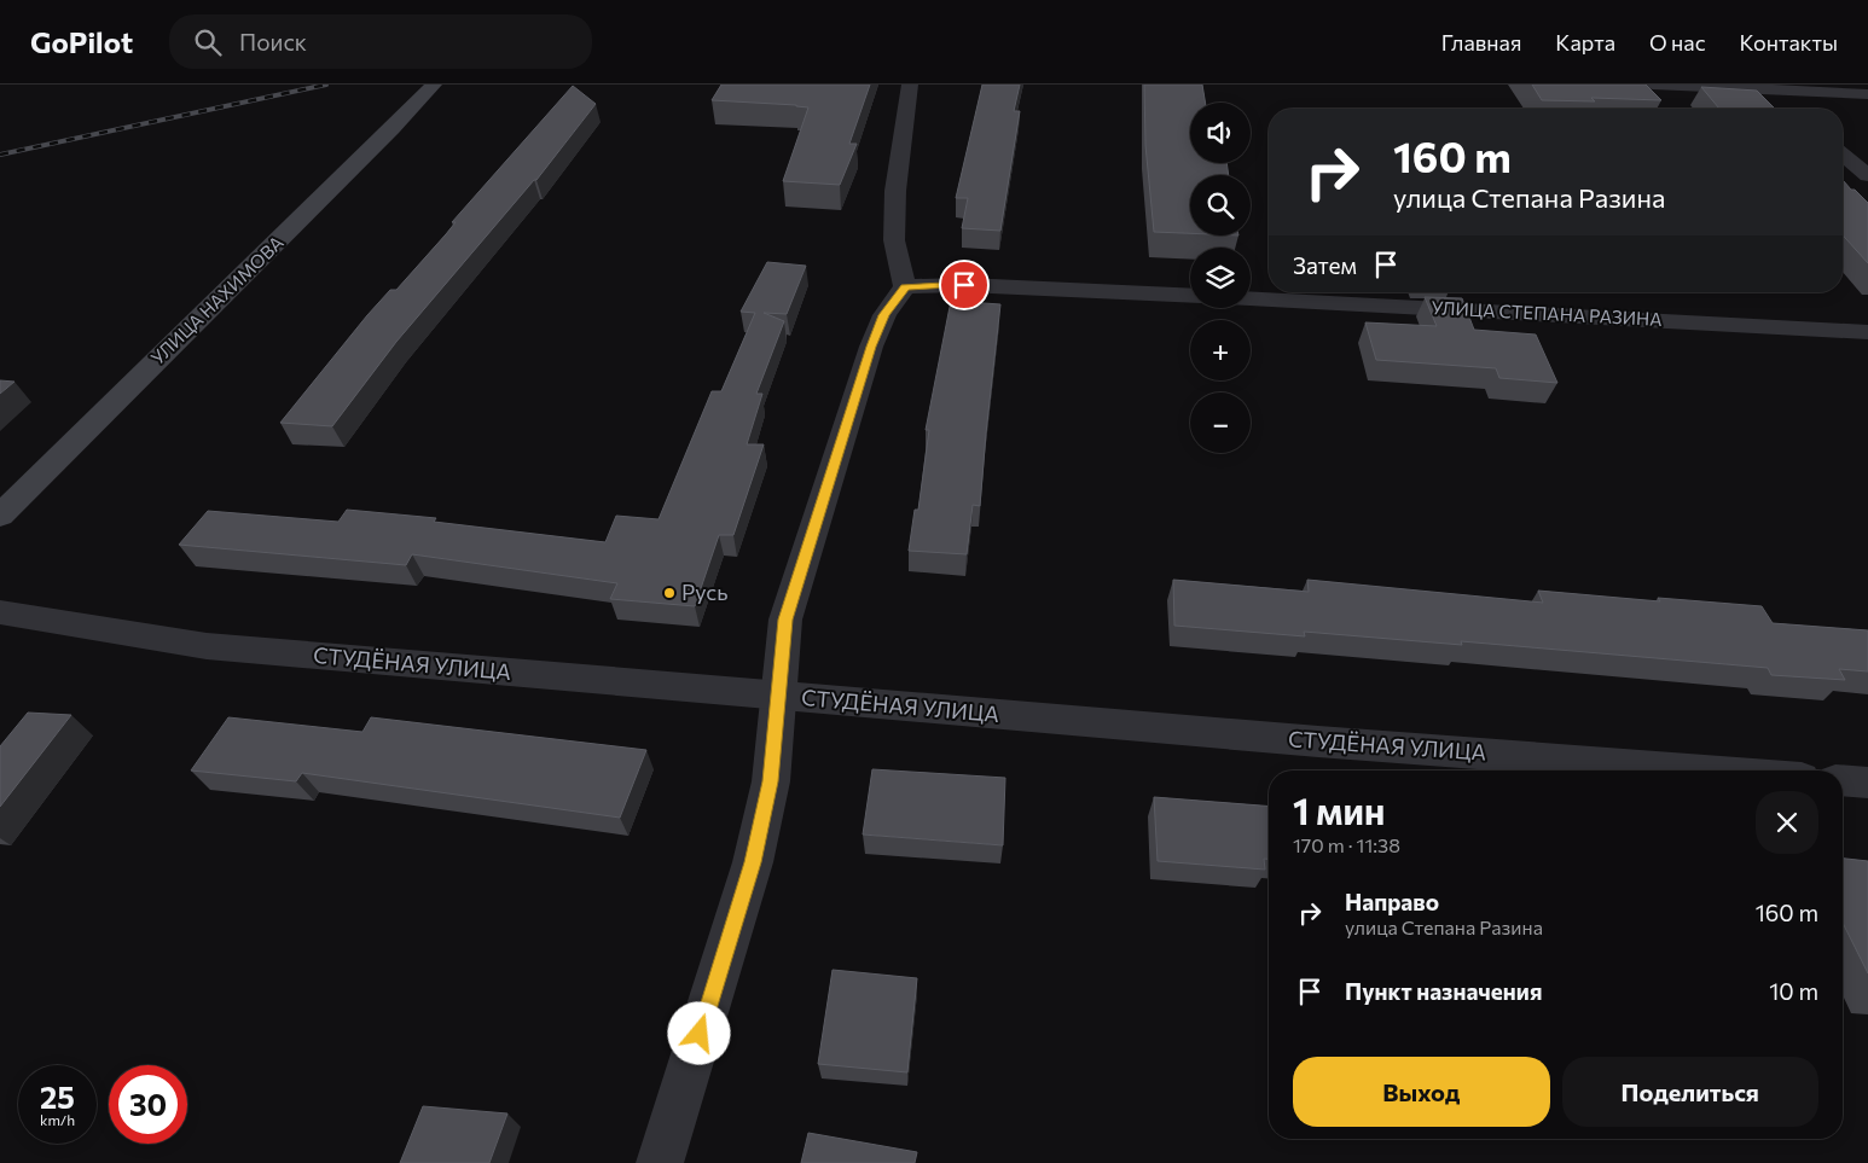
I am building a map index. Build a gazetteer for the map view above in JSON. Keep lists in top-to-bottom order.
{
  "streets": {
    "main road": ["УЛИЦА НАХИМОВА"],
    "street": ["УЛИЦА СТЕПАНА РАЗИНА", "СТУДЁНАЯ УЛИЦА"]
  },
  "places": ["Русь"],
  "page": {
    "header": "GoPilot",
    "search": "Поиск",
    "nav": [
      "Главная",
      "Карта",
      "О нас",
      "Контакты"
    ],
    "map_buttons": ["+", "−"],
    "turn": ["160 m", "улица Степана Разина"],
    "then": "Затем",
    "heading": ["1 мин", "170 m · 11:38"],
    "list": [
      {
        "name": "Направо",
        "note": "улица Степана Разина",
        "value": "160 m"
      },
      {
        "name": "Пункт назначения",
        "value": "10 m"
      }
    ],
    "buttons": ["Выход", "Поделиться"],
    "speed": "25 km/h",
    "limit": "30"
  }
}
